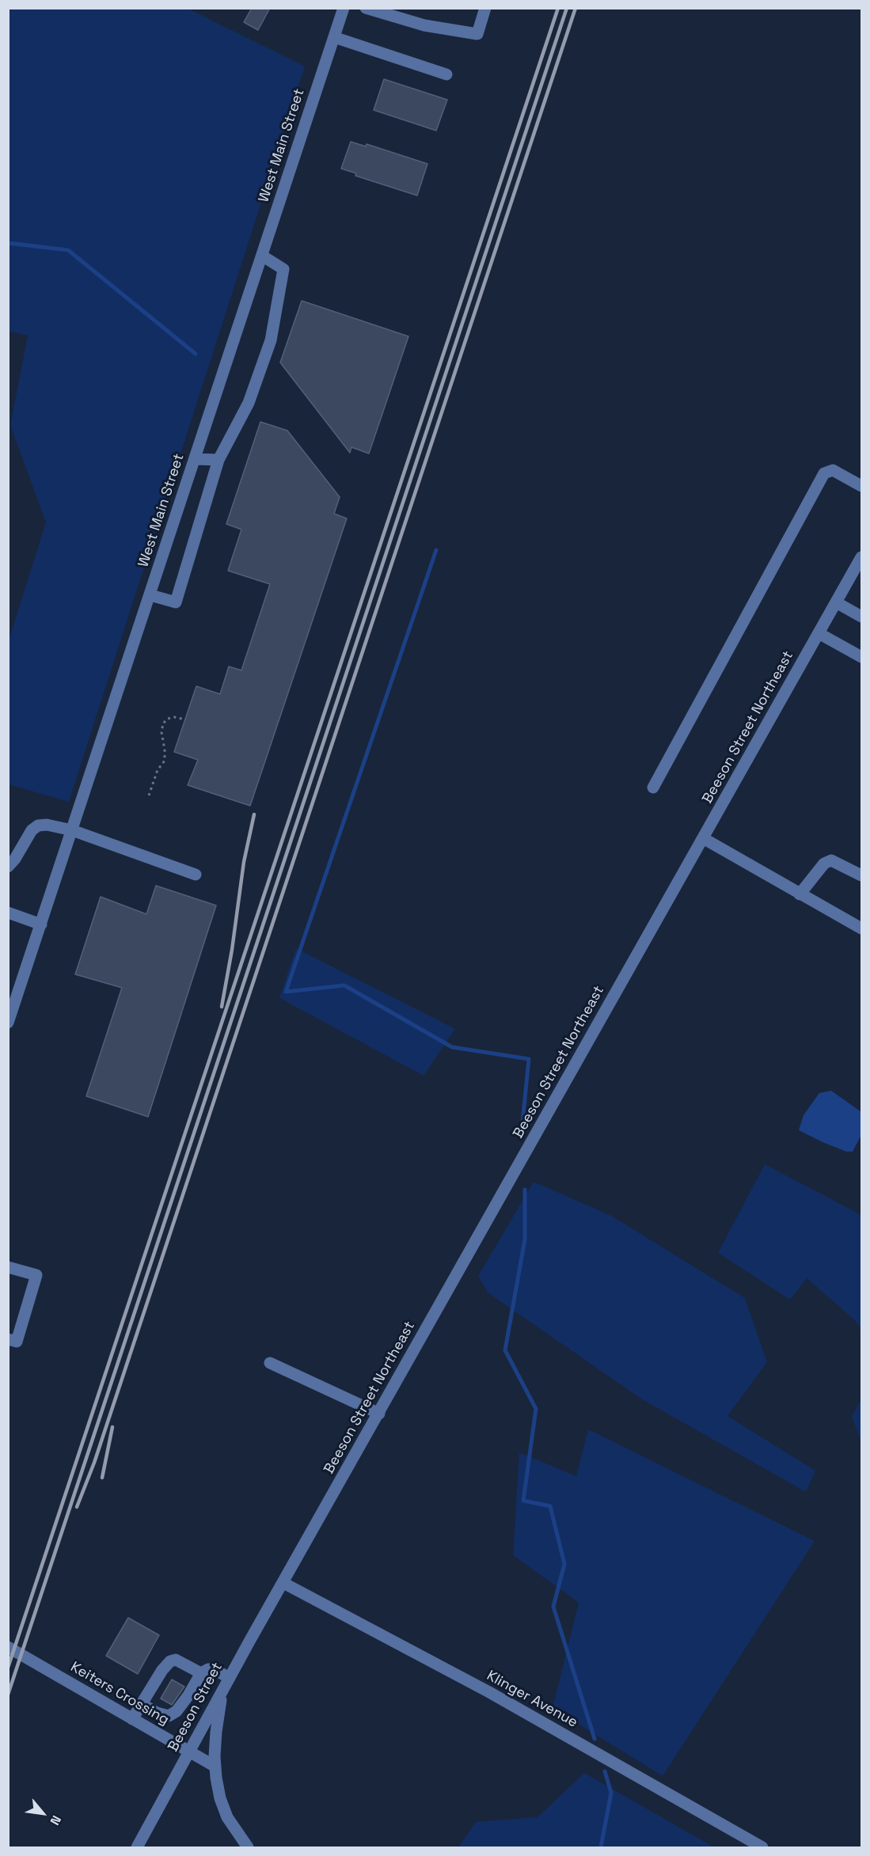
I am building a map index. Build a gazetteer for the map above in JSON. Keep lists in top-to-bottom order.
{
  "streets": {
    "street": [
      "West Main Street",
      "Beeson Street Northeast",
      "Keiters Crossing",
      "Klinger Avenue",
      "Beeson Street"
    ]
  },
  "crossings": [
    ["Beeson Street Northeast", "Klinger Avenue"],
    ["Beeson Street Northeast", "Beeson Street"],
    ["Keiters Crossing", "Beeson Street"],
    ["Klinger Avenue", "Beeson Street"]
  ],
  "north": "bottom right"
}
